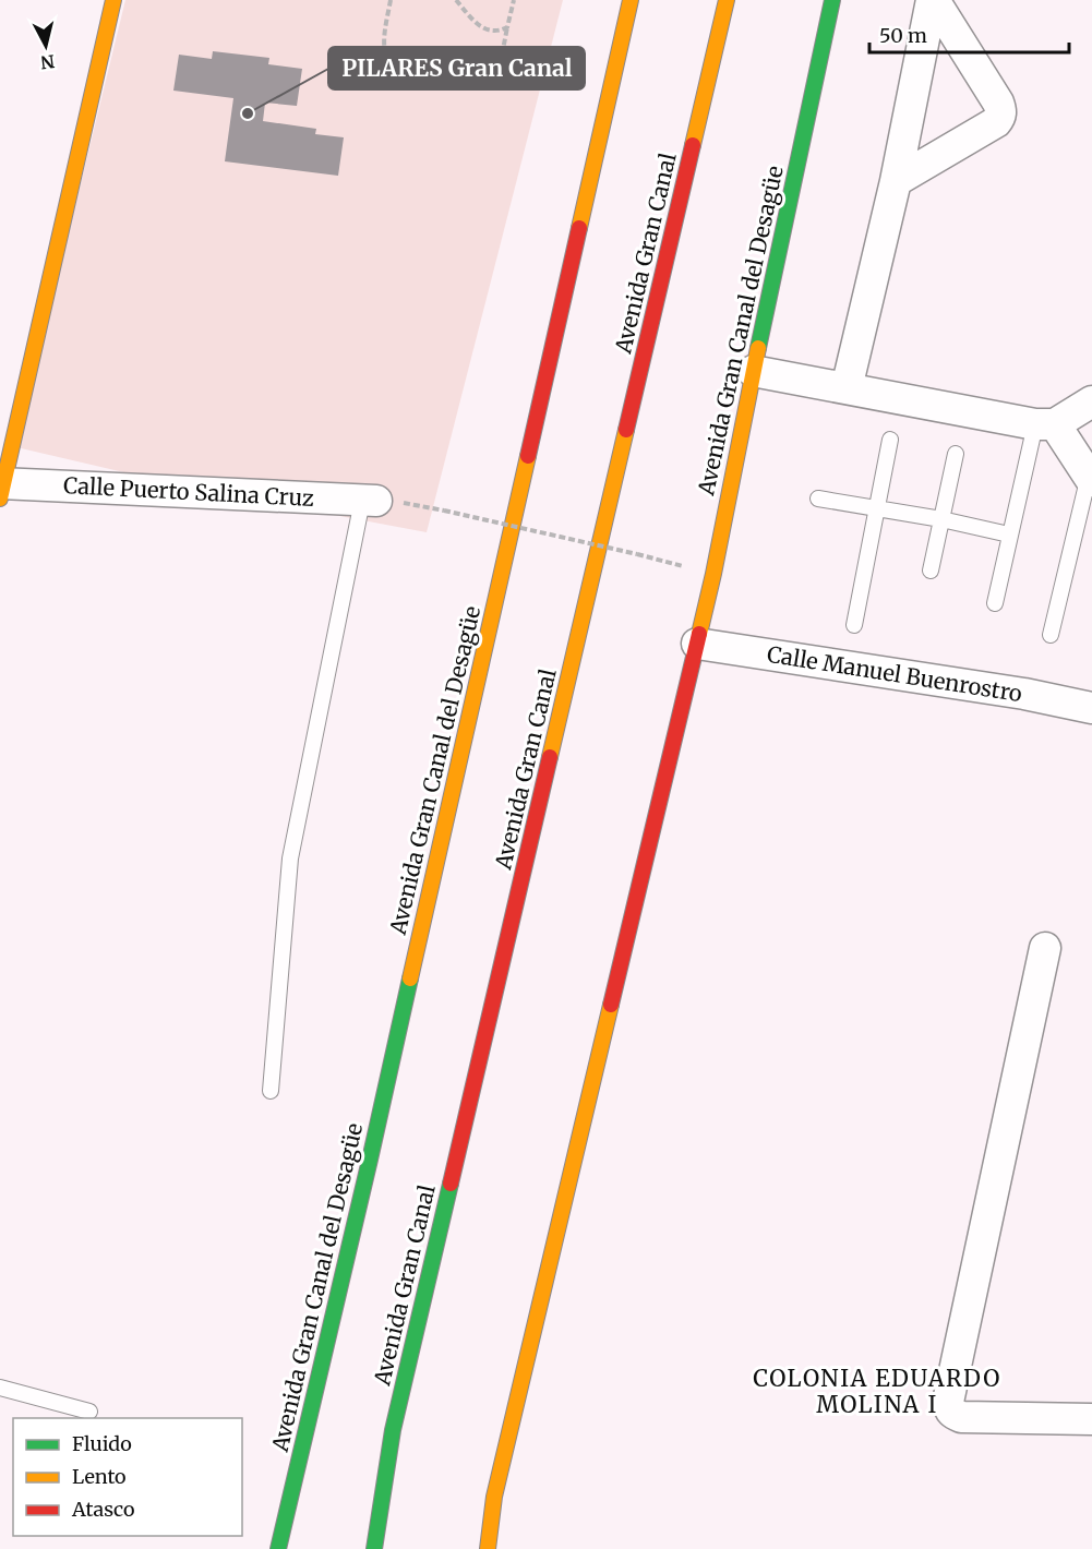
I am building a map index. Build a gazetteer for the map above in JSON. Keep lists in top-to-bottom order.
{
  "streets": {
    "main road": ["Avenida Gran Canal", "Avenida Gran Canal del Desagüe"],
    "street": ["Calle Puerto Salina Cruz", "Calle Manuel Buenrostro"]
  },
  "crossings": [
    ["Avenida Gran Canal del Desagüe", "Calle Manuel Buenrostro"]
  ],
  "districts": ["COLONIA EDUARDO MOLINA I"],
  "places": ["PILARES Gran Canal"],
  "legend": ["Fluido", "Lento", "Atasco"],
  "scale_bar": "50 m",
  "north": "bottom"
}
